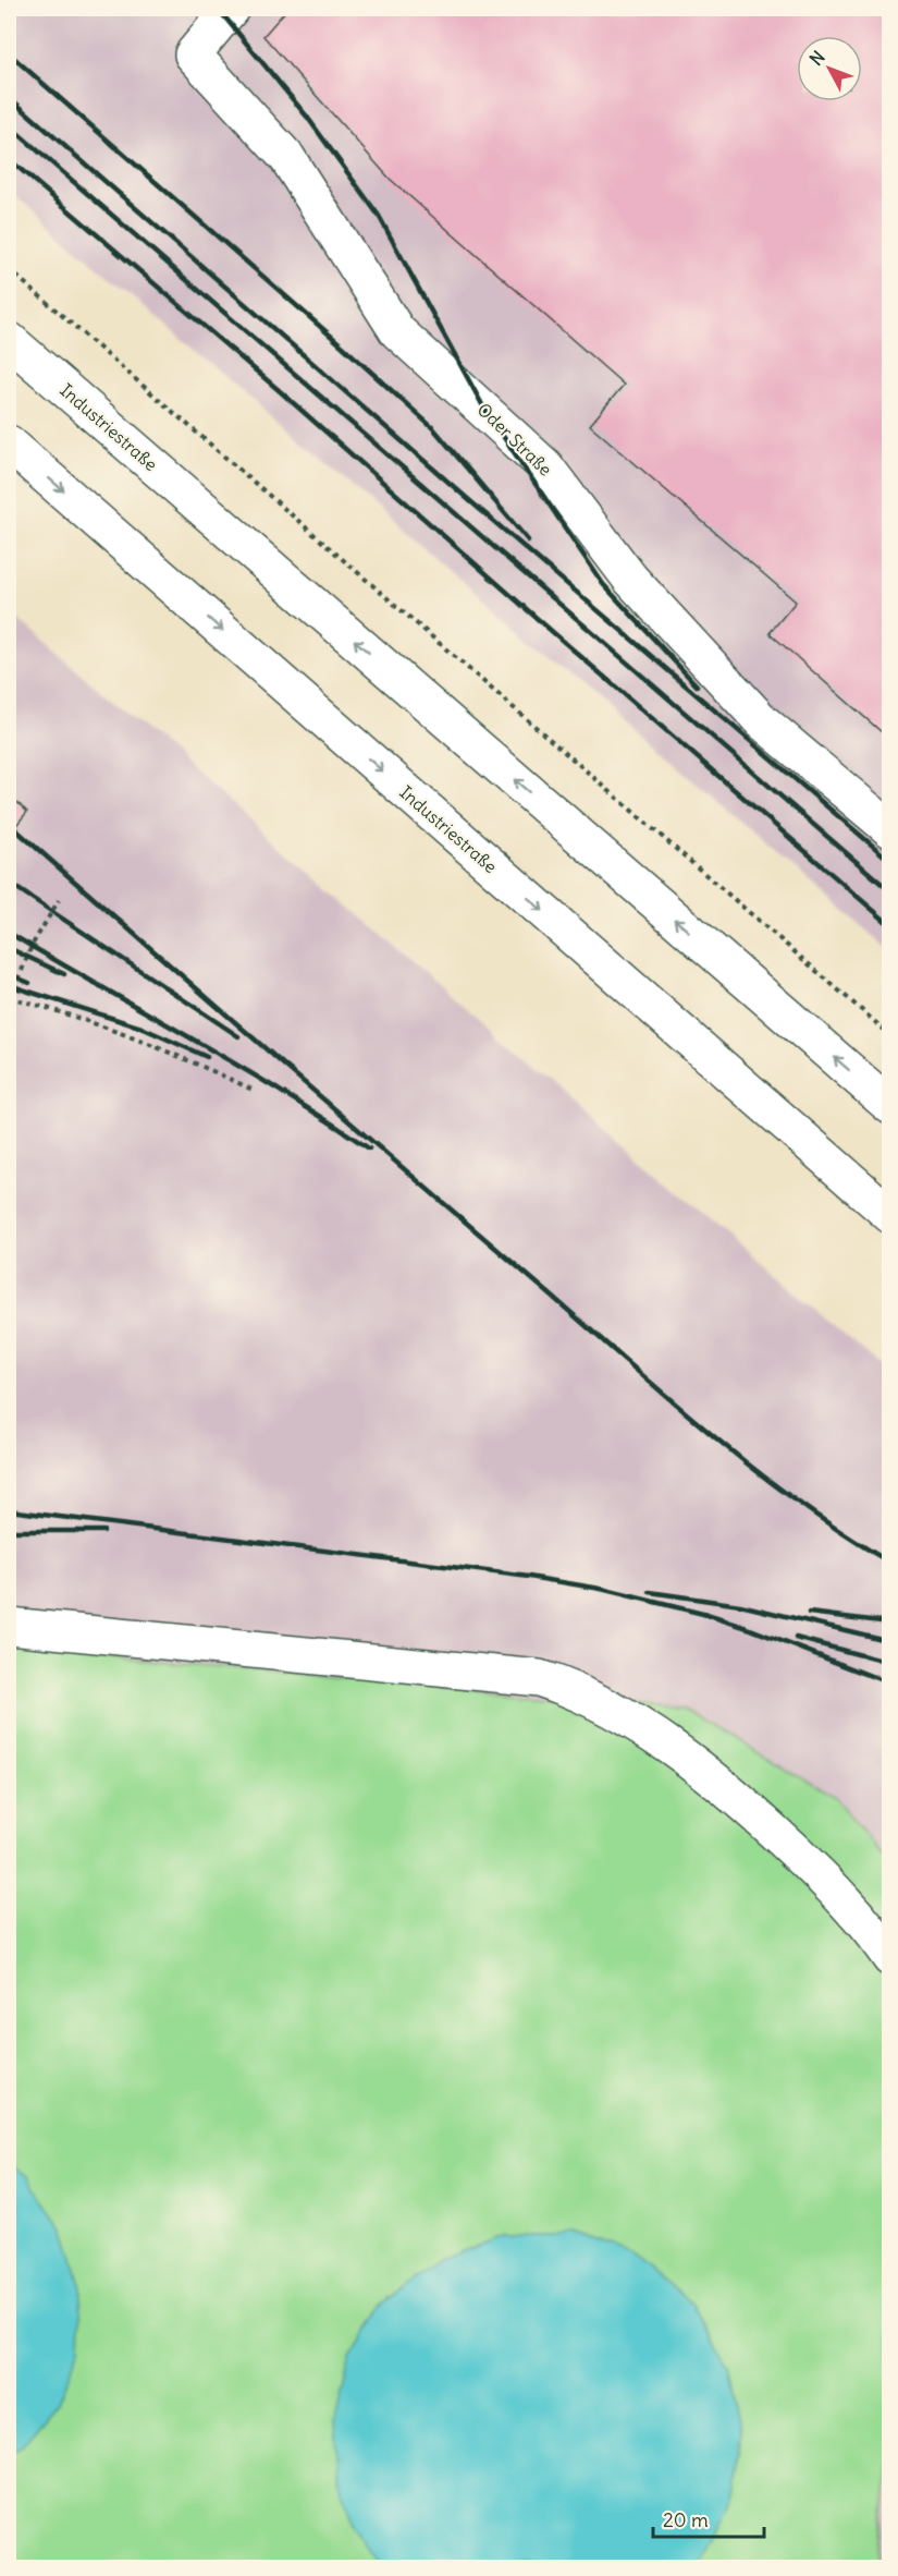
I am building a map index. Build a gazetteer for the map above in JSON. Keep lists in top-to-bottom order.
{
  "streets": {
    "main road": ["Industriestraße", "Oder Straße"]
  },
  "scale_bar": "20 m",
  "north": "top left"
}
